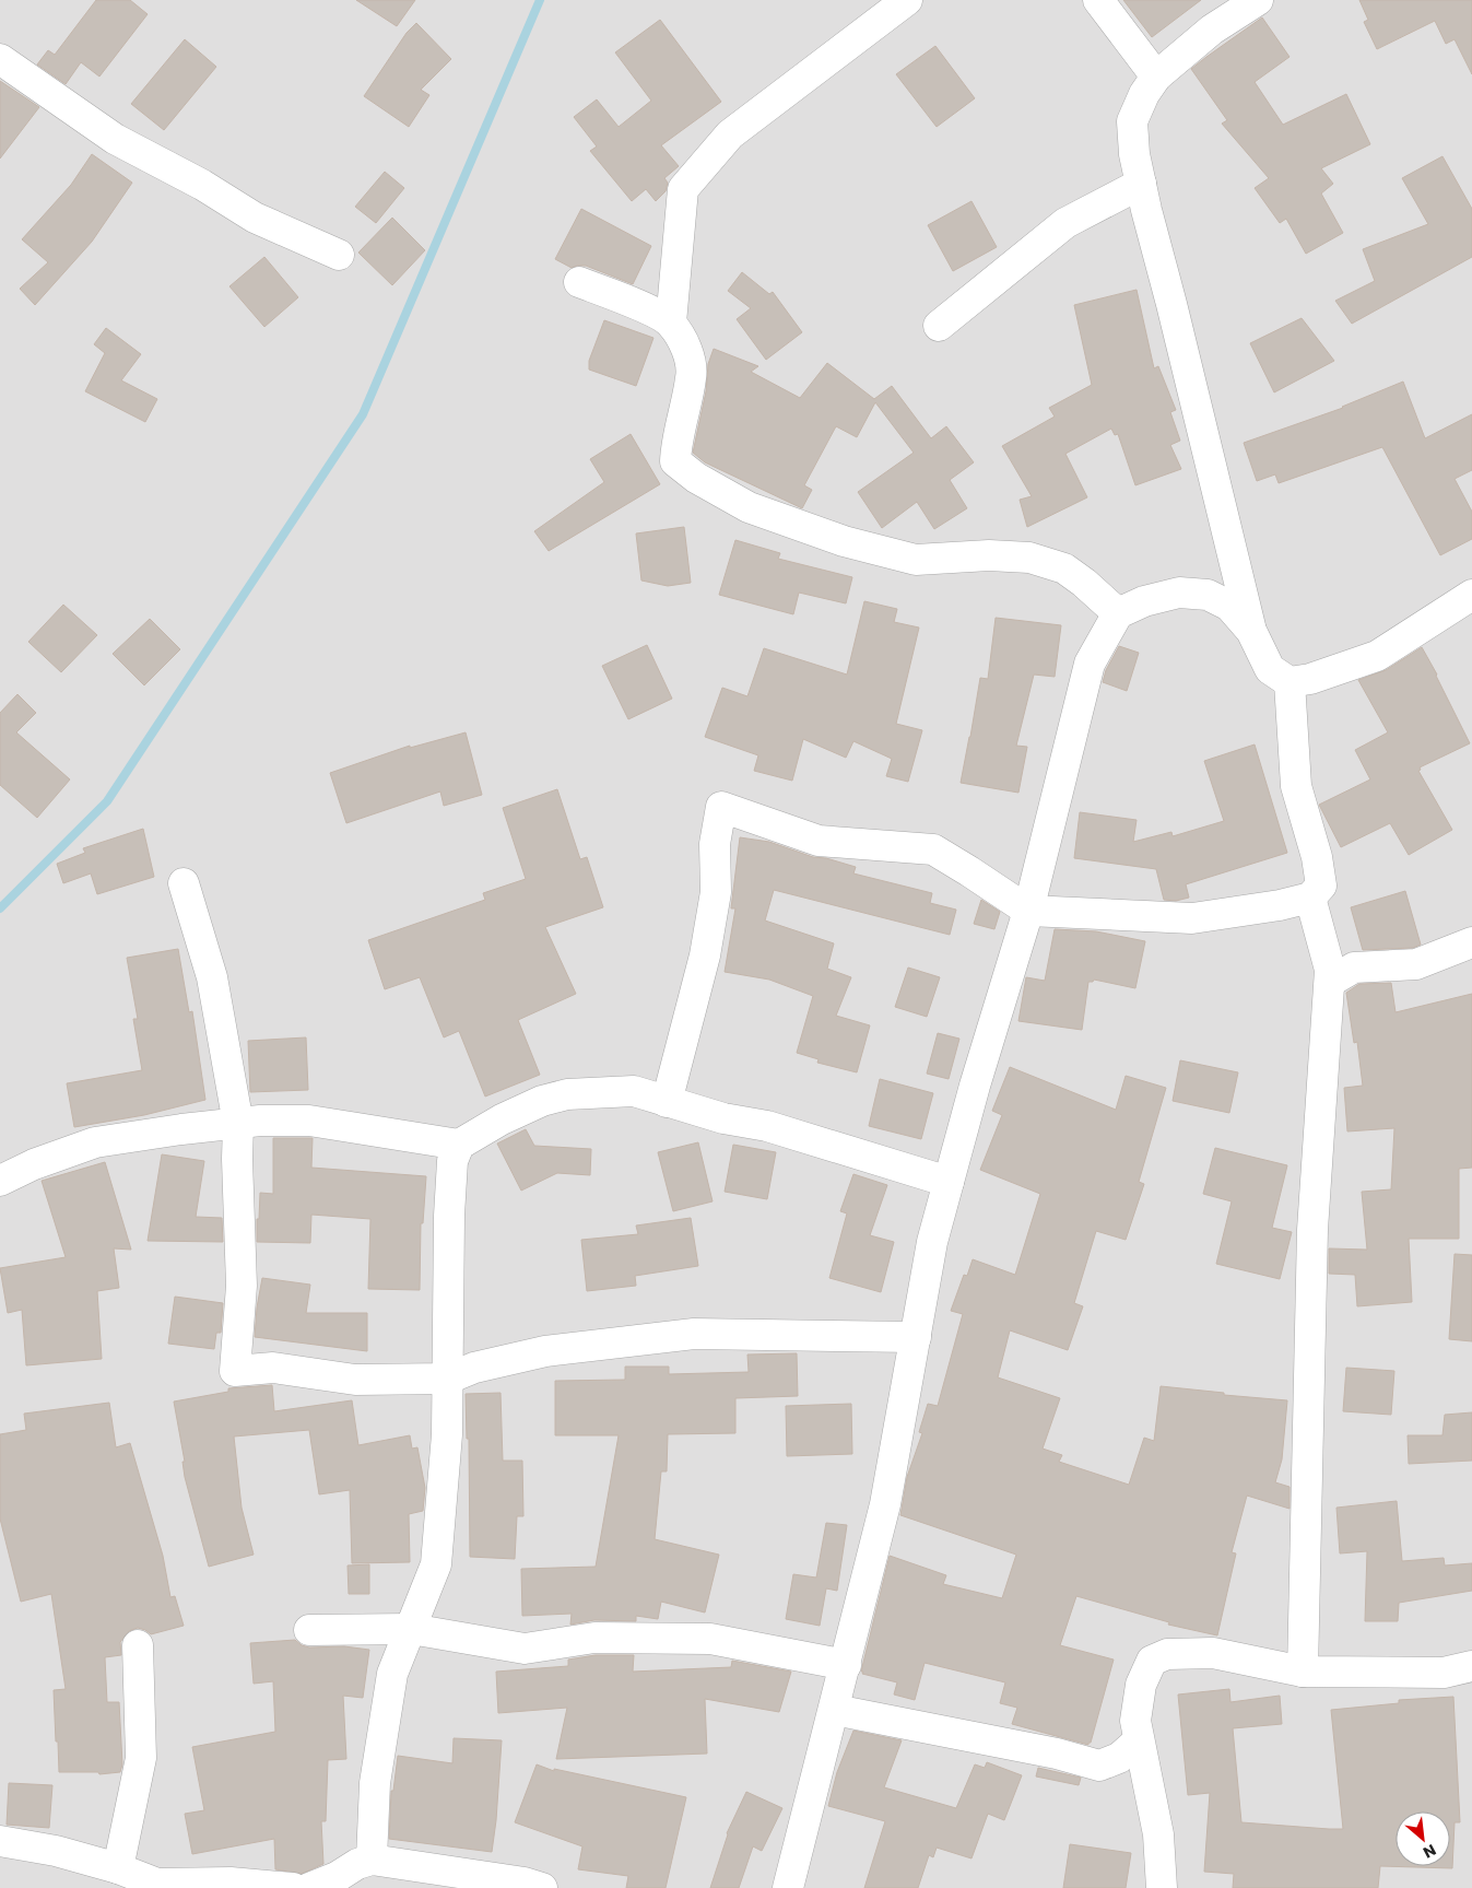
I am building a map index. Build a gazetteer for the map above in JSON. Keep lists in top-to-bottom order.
{
  "north": "bottom right"
}
